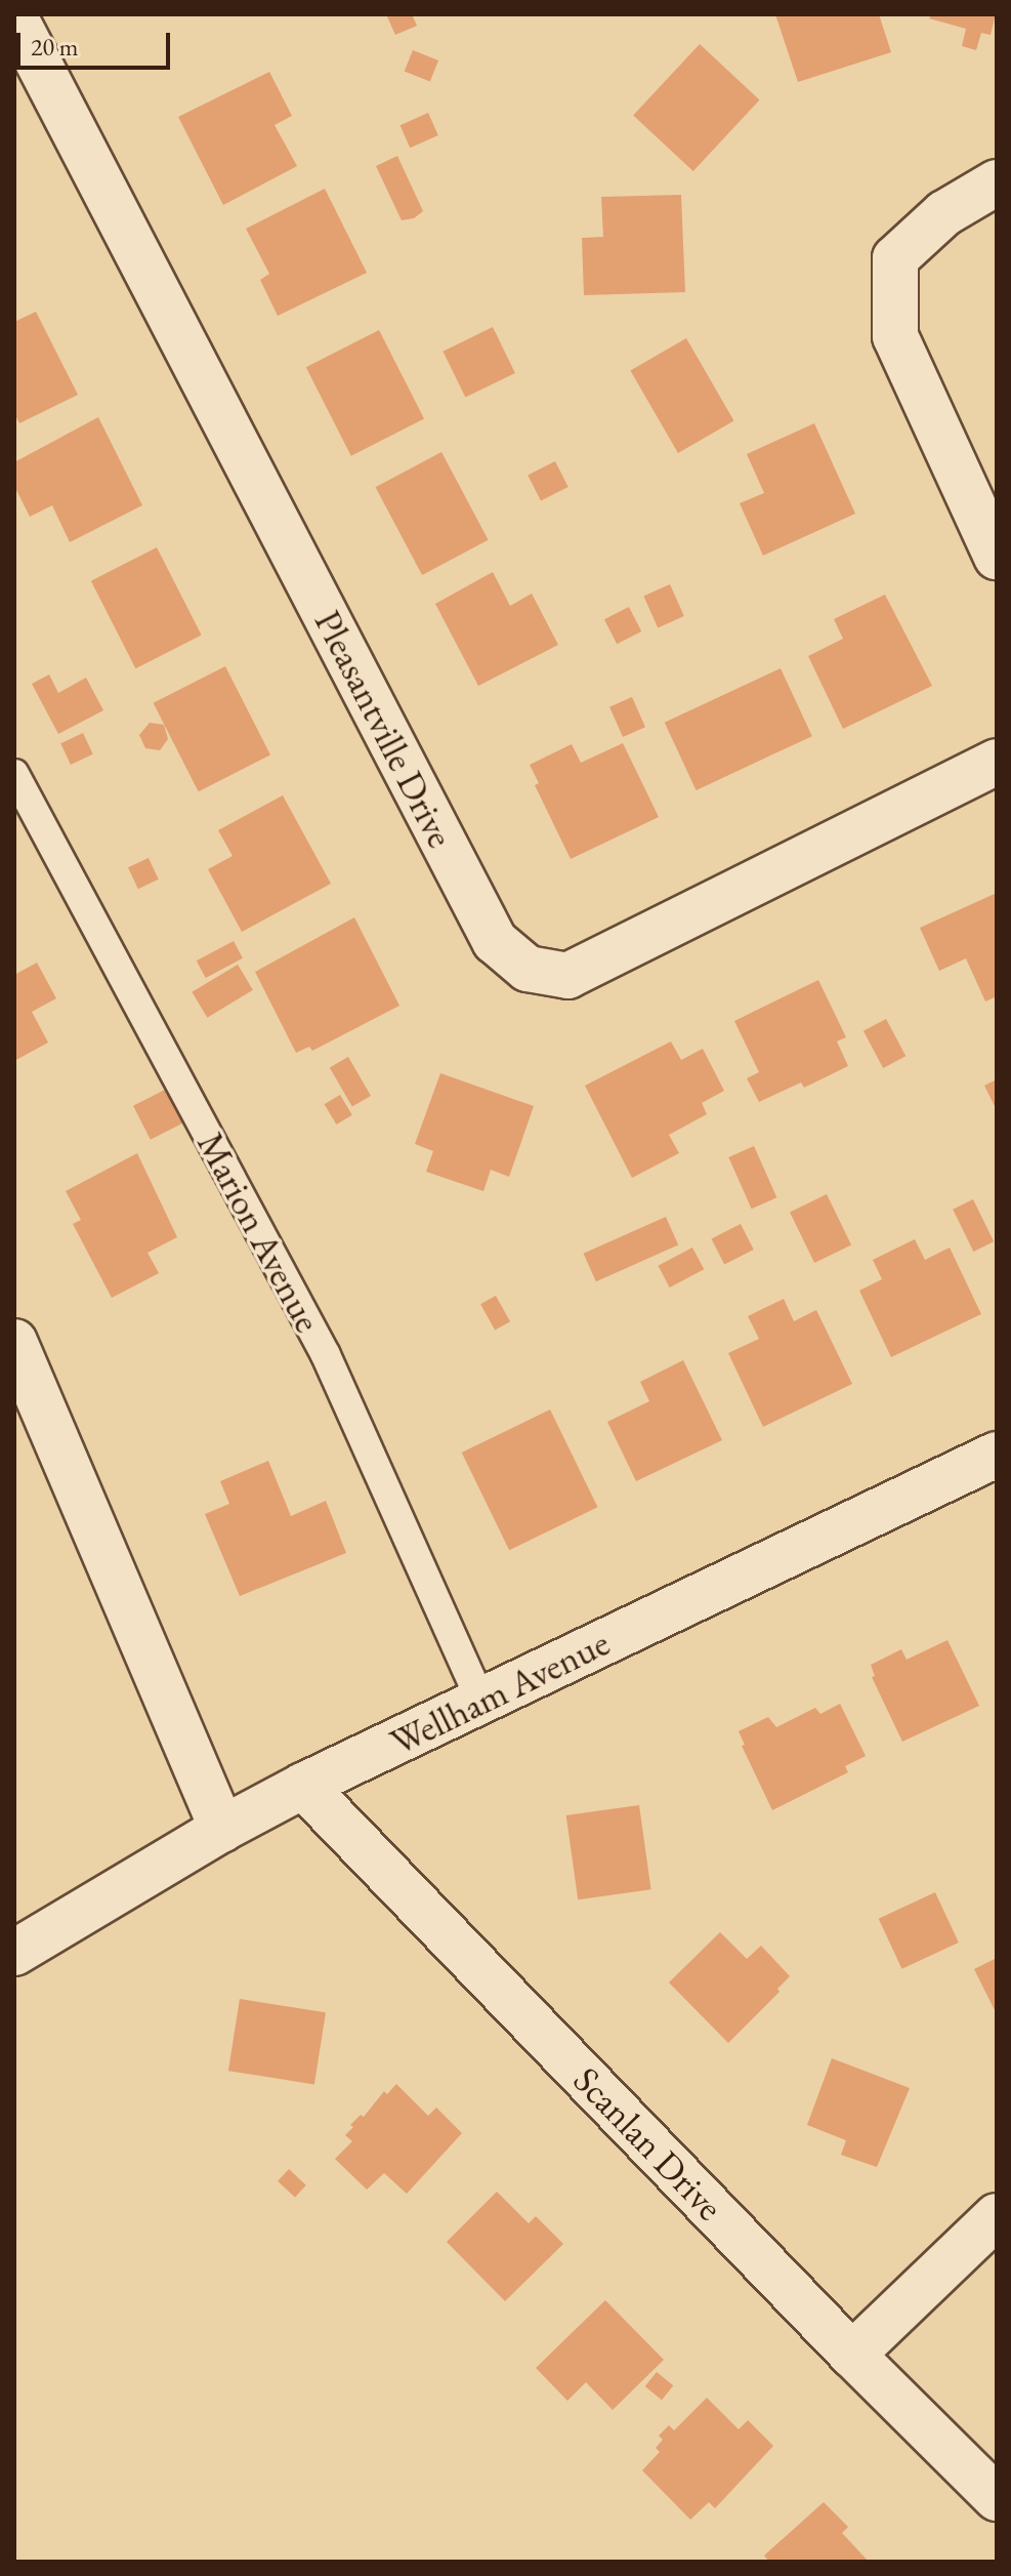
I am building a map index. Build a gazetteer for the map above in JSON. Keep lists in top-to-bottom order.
{
  "streets": {
    "street": ["Pleasantville Drive", "Wellham Avenue", "Scanlan Drive"],
    "lane": ["Marion Avenue"]
  },
  "crossings": [
    ["Marion Avenue", "Wellham Avenue"],
    ["Wellham Avenue", "Scanlan Drive"]
  ],
  "scale_bar": "20 m"
}
